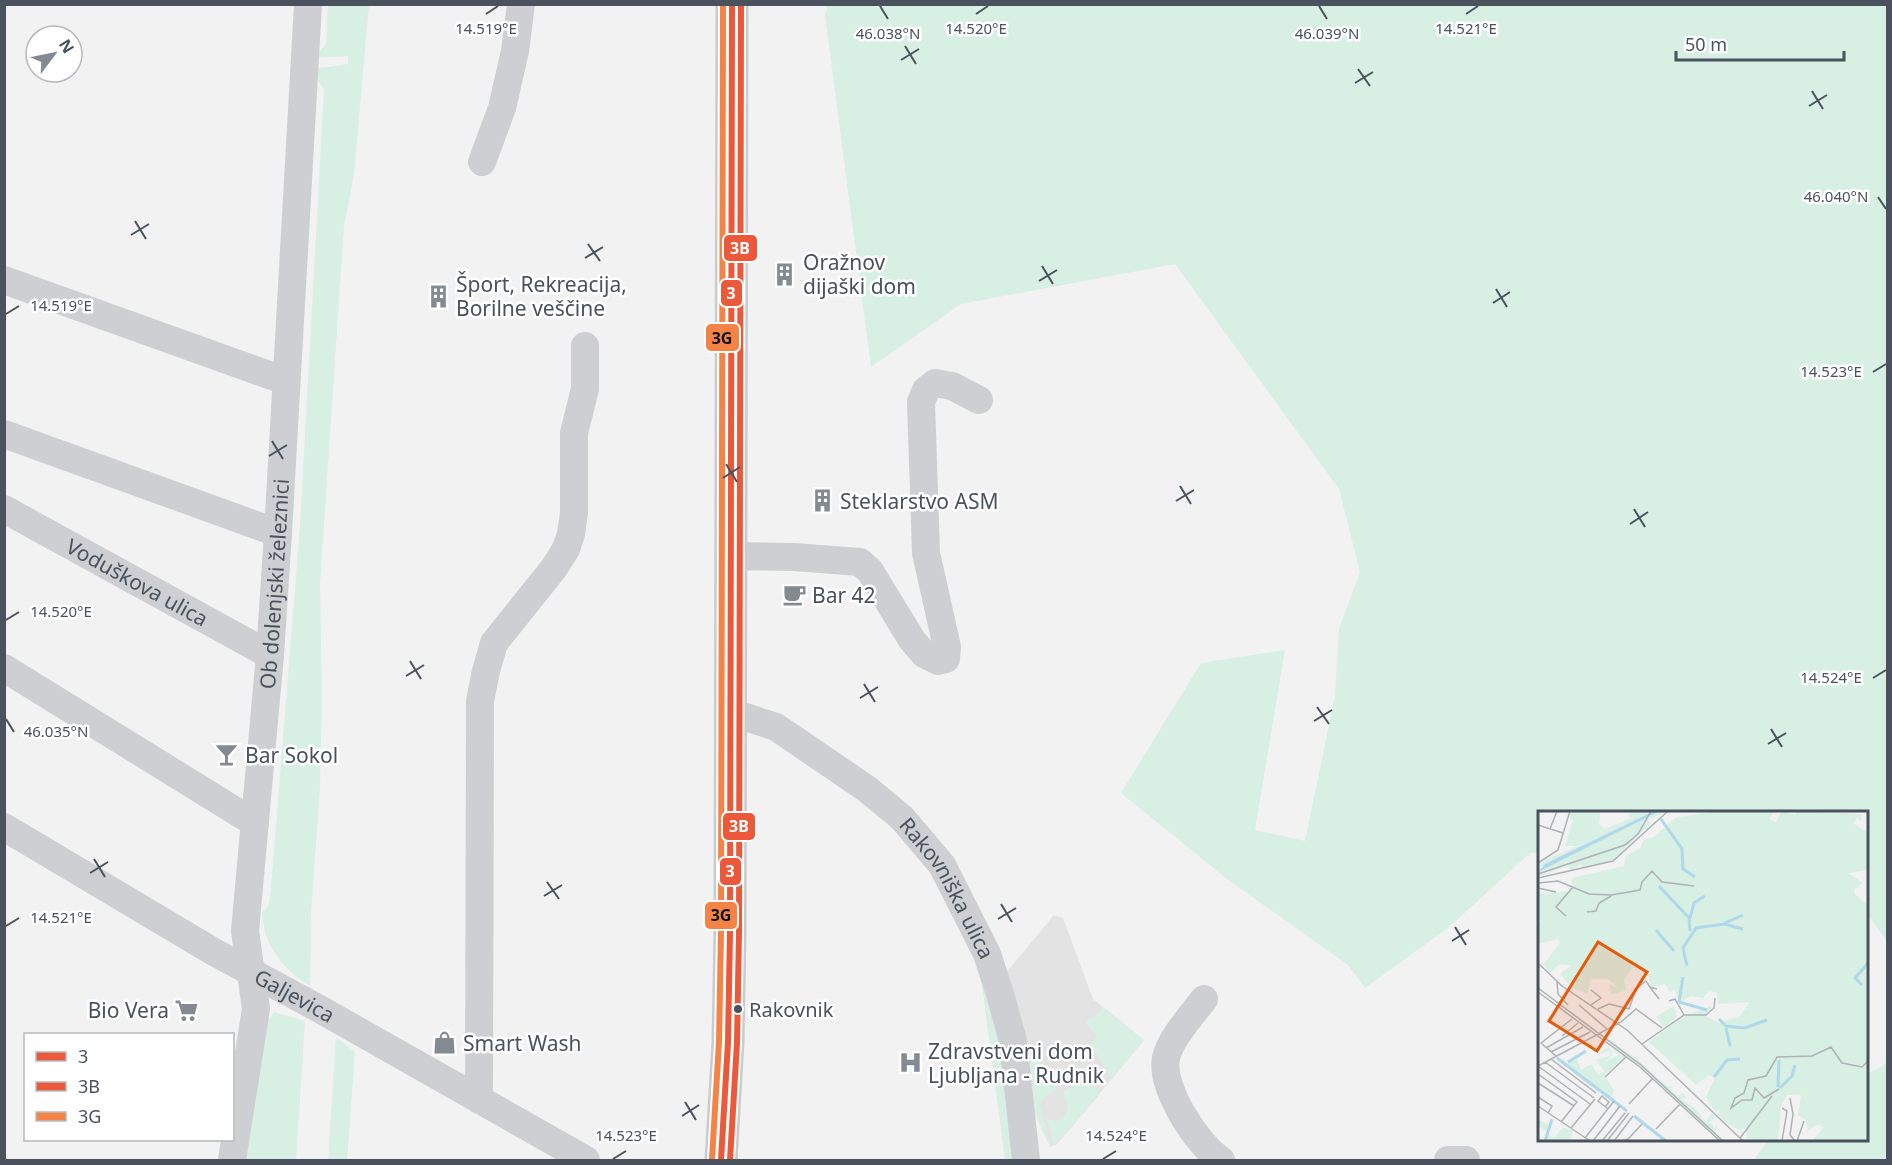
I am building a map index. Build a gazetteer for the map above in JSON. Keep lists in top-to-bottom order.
{
  "streets": {
    "street": [
      "Voduškova ulica",
      "Ob dolenjski železnici",
      "Rakovniška ulica",
      "Galjevica"
    ]
  },
  "crossings": [
    ["Voduškova ulica", "Ob dolenjski železnici"],
    ["Ob dolenjski železnici", "Galjevica"]
  ],
  "places": {
    "building": ["Oražnov dijaški dom", "Šport, Rekreacija, Borilne veščine", "Steklarstvo ASM"],
    "cafe": ["Bar 42"],
    "bar": ["Bar Sokol"],
    "other": ["Rakovnik"],
    "supermarket": ["Bio Vera"],
    "shop": ["Smart Wash"],
    "hospital": ["Zdravstveni dom Ljubljana - Rudnik"]
  },
  "lines": ["transit line 3", "transit line 3B", "transit line 3G"],
  "legend": ["3", "3B", "3G"],
  "scale_bar": "50 m",
  "north": "top right",
  "coordinates": [
    "14.519°E",
    "14.520°E",
    "14.521°E",
    "46.038°N",
    "46.039°N",
    "46.040°N",
    "14.523°E",
    "14.524°E",
    "46.035°N"
  ]
}
